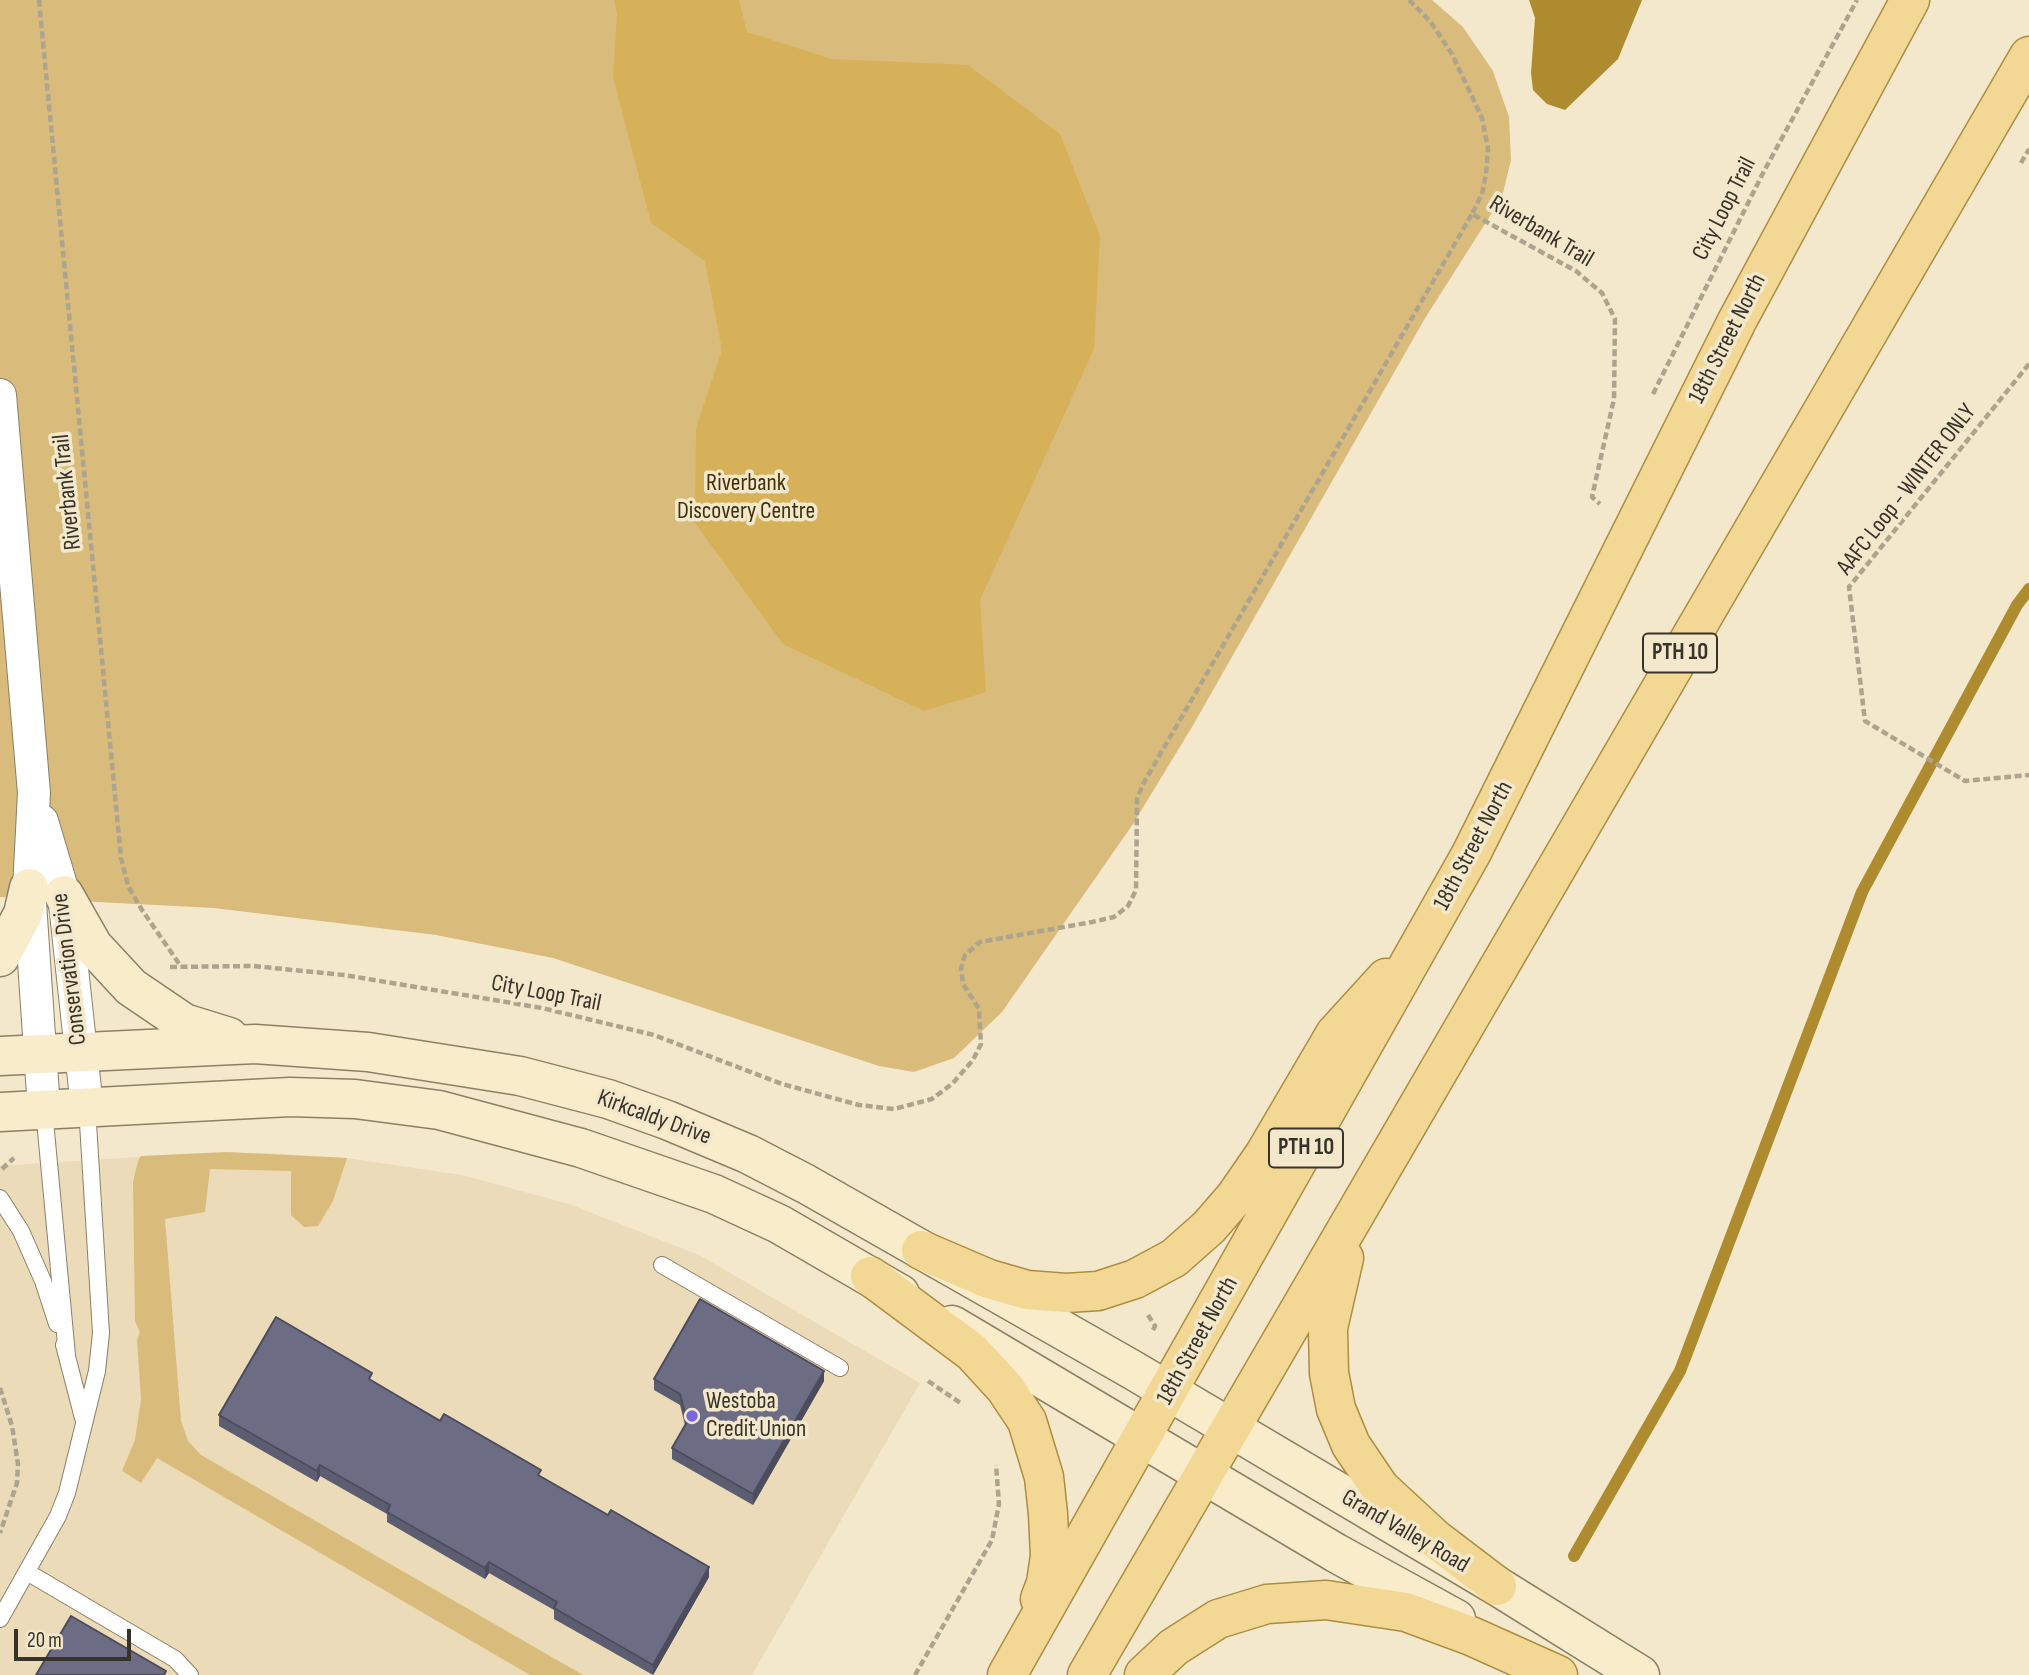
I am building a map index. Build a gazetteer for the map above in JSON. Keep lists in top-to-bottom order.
{
  "streets": {
    "main road": [
      "18th Street North",
      "PTH 10",
      "Kirkcaldy Drive",
      "Grand Valley Road"
    ],
    "street": ["Conservation Drive"],
    "path": ["City Loop Trail", "Riverbank Trail", "AAFC Loop - WINTER ONLY"]
  },
  "crossings": [
    ["City Loop Trail", "Riverbank Trail"],
    ["18th Street North", "Kirkcaldy Drive"],
    ["18th Street North", "Grand Valley Road"],
    ["PTH 10", "Grand Valley Road"],
    ["Conservation Drive", "Kirkcaldy Drive"],
    ["Kirkcaldy Drive", "Grand Valley Road"]
  ],
  "parks": ["Riverbank Discovery Centre"],
  "places": ["Westoba Credit Union"],
  "scale_bar": "20 m"
}
